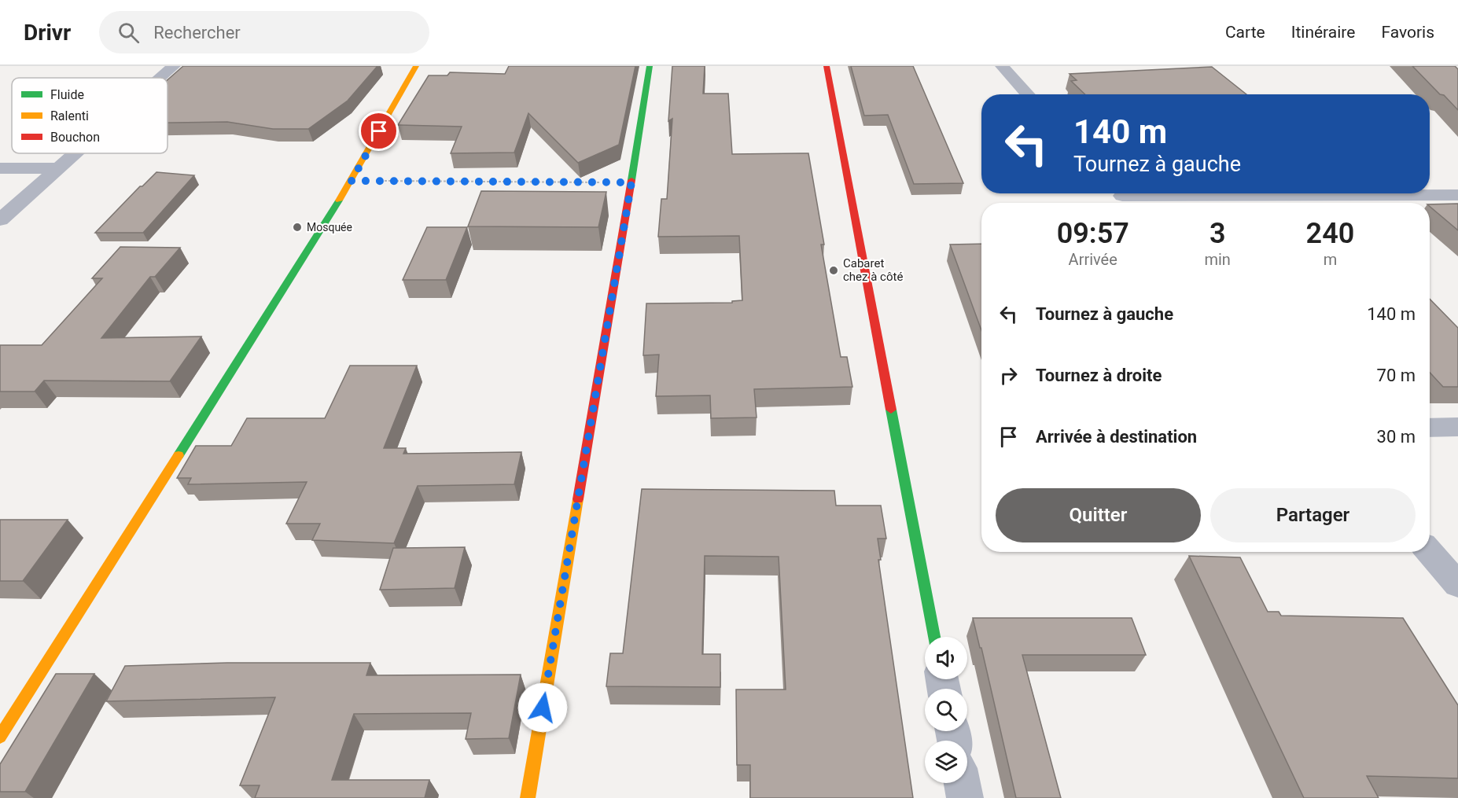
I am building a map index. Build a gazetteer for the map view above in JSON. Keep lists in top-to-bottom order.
{
  "places": ["Mosquée", "Cabaret chez à côté"],
  "legend": ["Fluide", "Ralenti", "Bouchon"],
  "page": {
    "header": "Drivr",
    "search": "Rechercher",
    "nav": ["Carte", "Itinéraire", "Favoris"],
    "turn": ["140 m", "Tournez à gauche"],
    "eta": [
      "09:57",
      "Arrivée",
      "3",
      "min",
      "240",
      "m"
    ],
    "list": [
      {
        "name": "Tournez à gauche",
        "value": "140 m"
      },
      {
        "name": "Tournez à droite",
        "value": "70 m"
      },
      {
        "name": "Arrivée à destination",
        "value": "30 m"
      }
    ],
    "buttons": ["Quitter", "Partager"]
  }
}
